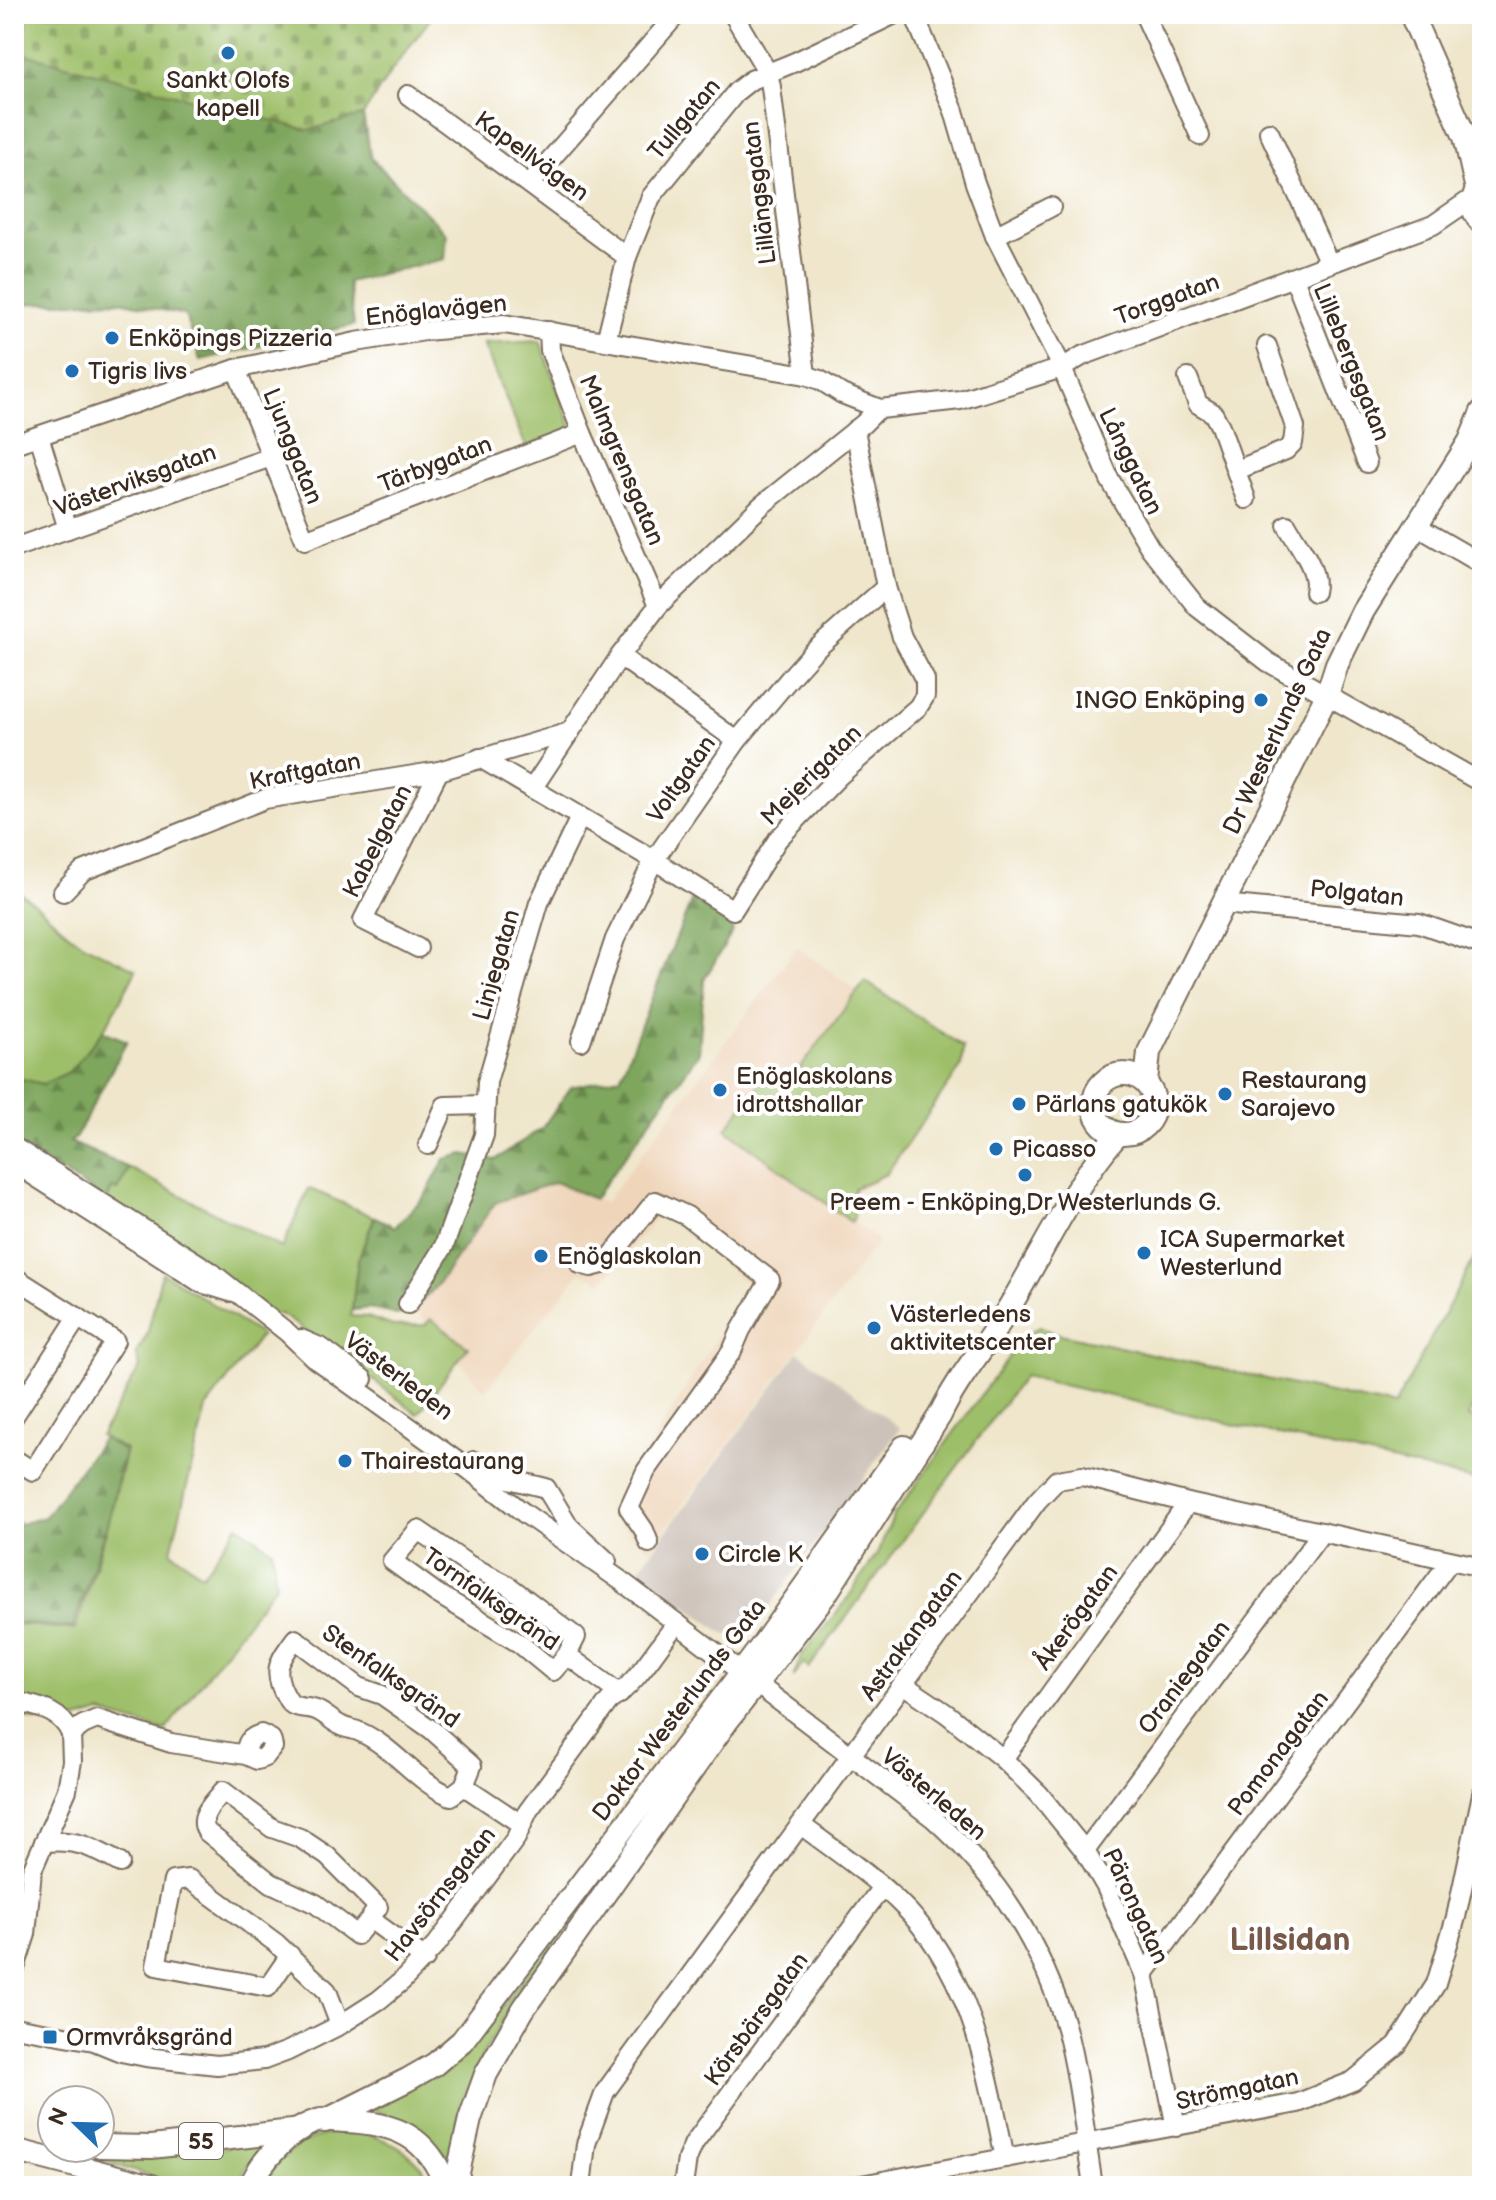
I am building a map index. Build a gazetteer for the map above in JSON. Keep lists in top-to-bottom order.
{
  "streets": {
    "main road": ["Dr Westerlunds Gata", "Doktor Westerlunds Gata", "55"],
    "street": [
      "Tullgatan",
      "Kapellvägen",
      "Lillängsgatan",
      "Torggatan",
      "Enöglavägen",
      "Lillebergsgatan",
      "Ljunggatan",
      "Malmgrensgatan",
      "Långgatan",
      "Tärbygatan",
      "Västerviksgatan",
      "Kraftgatan",
      "Mejerigatan",
      "Voltgatan",
      "Kabelgatan",
      "Polgatan",
      "Linjegatan",
      "Västerleden",
      "Tornfalksgränd",
      "Åkerögatan",
      "Astrakangatan",
      "Stenfalksgränd",
      "Oraniegatan",
      "Pomonagatan",
      "Havsörnsgatan",
      "Pärongatan",
      "Körsbärsgatan",
      "Strömgatan"
    ]
  },
  "crossings": [
    ["Tullgatan", "Kapellvägen"],
    ["Tullgatan", "Lillängsgatan"],
    ["Tullgatan", "Enöglavägen"],
    ["Lillängsgatan", "Enöglavägen"],
    ["Torggatan", "Enöglavägen"],
    ["Torggatan", "Lillebergsgatan"],
    ["Torggatan", "Långgatan"],
    ["Enöglavägen", "Ljunggatan"],
    ["Enöglavägen", "Malmgrensgatan"],
    ["Ljunggatan", "Tärbygatan"],
    ["Ljunggatan", "Västerviksgatan"],
    ["Malmgrensgatan", "Tärbygatan"],
    ["Långgatan", "Dr Westerlunds Gata"],
    ["Dr Westerlunds Gata", "Polgatan"],
    ["Dr Westerlunds Gata", "Doktor Westerlunds Gata"],
    ["Kraftgatan", "Kabelgatan"],
    ["Mejerigatan", "Voltgatan"],
    ["Västerleden", "Astrakangatan"],
    ["Västerleden", "Doktor Westerlunds Gata"],
    ["Västerleden", "Havsörnsgatan"],
    ["Västerleden", "Strömgatan"],
    ["Tornfalksgränd", "Havsörnsgatan"],
    ["Åkerögatan", "Astrakangatan"],
    ["Åkerögatan", "Pärongatan"],
    ["Astrakangatan", "Oraniegatan"],
    ["Astrakangatan", "Pomonagatan"],
    ["Astrakangatan", "Pärongatan"],
    ["Oraniegatan", "Pärongatan"],
    ["Doktor Westerlunds Gata", "55"],
    ["Pomonagatan", "Pärongatan"],
    ["Pärongatan", "Strömgatan"]
  ],
  "districts": ["Lillsidan"],
  "places": {
    "other": [
      "Sankt Olofs kapell",
      "Enköpings Pizzeria",
      "Tigris livs",
      "INGO Enköping",
      "Enöglaskolans idrottshallar",
      "Restaurang Sarajevo",
      "Pärlans gatukök",
      "Picasso",
      "Preem - Enköping,Dr Westerlunds G.",
      "ICA Supermarket Westerlund",
      "Enöglaskolan",
      "Västerledens aktivitetscenter",
      "Thairestaurang",
      "Circle K"
    ],
    "transit": ["Ormvråksgränd"]
  },
  "north": "top left"
}
